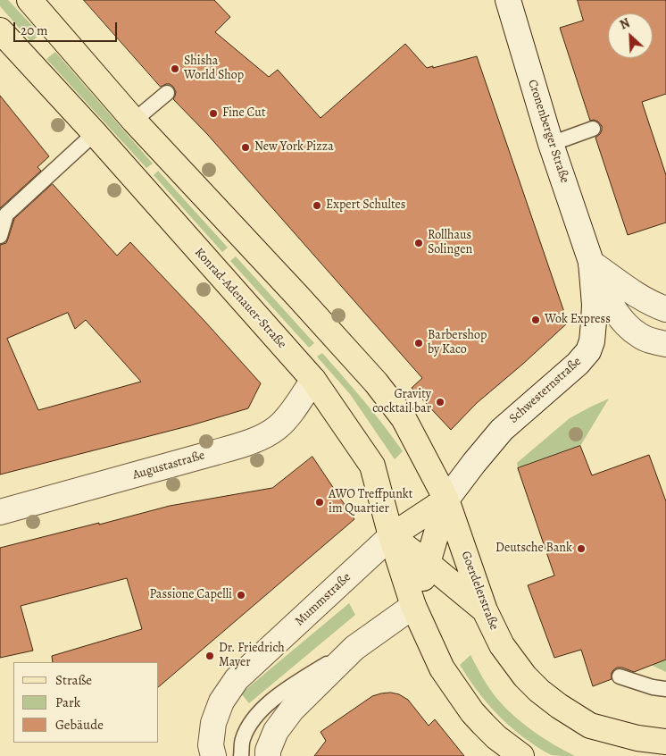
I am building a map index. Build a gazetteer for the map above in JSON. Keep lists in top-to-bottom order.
{
  "streets": {
    "main road": ["Konrad-Adenauer-Straße", "Goerdelerstraße"],
    "street": [
      "Cronenberger Straße",
      "Schwesternstraße",
      "Augustastraße",
      "Mummstraße"
    ]
  },
  "crossings": [
    ["Cronenberger Straße", "Schwesternstraße"],
    ["Konrad-Adenauer-Straße", "Augustastraße"],
    ["Konrad-Adenauer-Straße", "Mummstraße"],
    ["Schwesternstraße", "Goerdelerstraße"]
  ],
  "places": [
    "Shisha World Shop",
    "Fine Cut",
    "New York Pizza",
    "Expert Schultes",
    "Rollhaus Solingen",
    "Wok Express",
    "Barbershop by Kaco",
    "Gravity cocktail bar",
    "AWO Treffpunkt im Quartier",
    "Deutsche Bank",
    "Passione Capelli",
    "Dr. Friedrich Mayer"
  ],
  "legend": ["Straße", "Park", "Gebäude"],
  "scale_bar": "20 m",
  "north": "top left"
}
